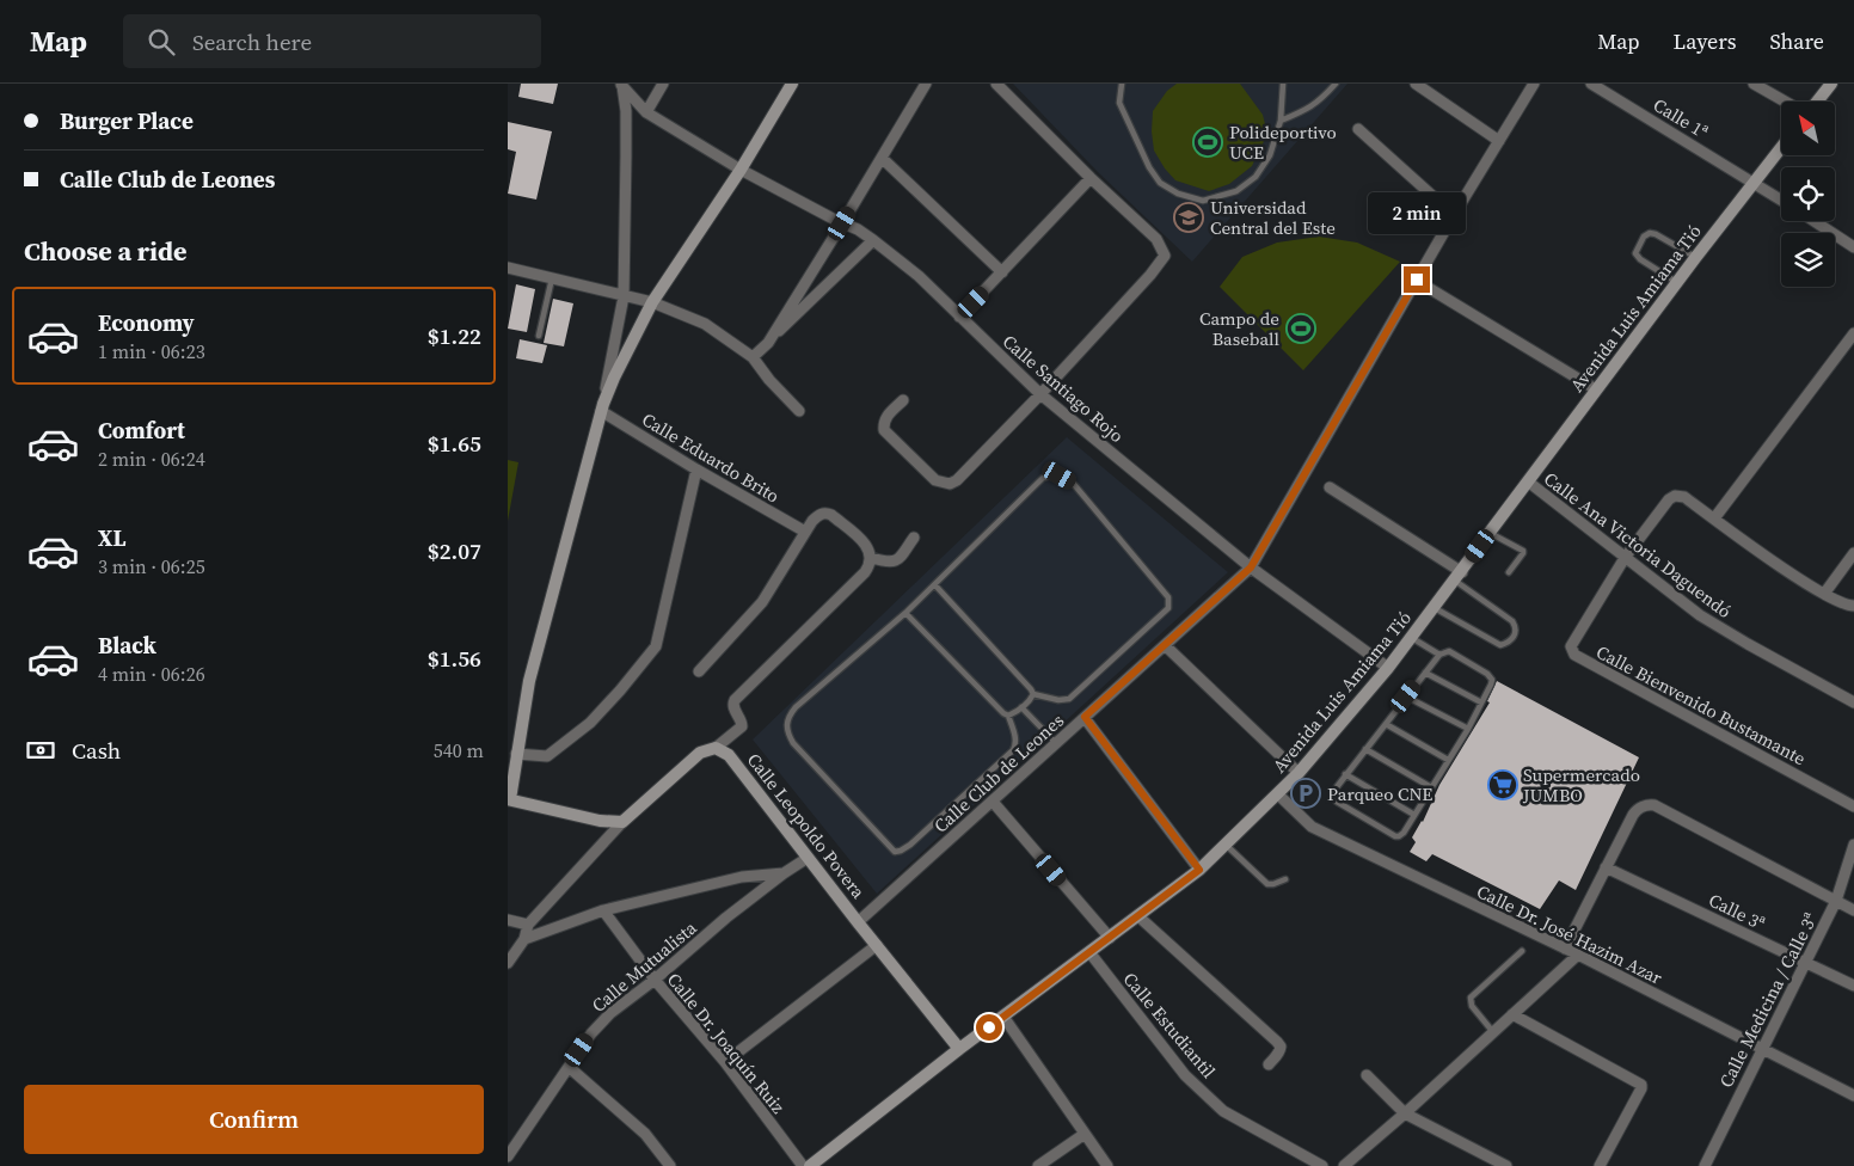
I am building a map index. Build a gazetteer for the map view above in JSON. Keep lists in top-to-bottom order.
{
  "streets": {
    "main road": ["Avenida Luis Amiama Tió", "Calle Leopoldo Povera"],
    "street": [
      "Calle 1ª",
      "Calle Santiago Rojo",
      "Calle Eduardo Brito",
      "Calle Ana Victoria Daguendó",
      "Calle Bienvenido Bustamante",
      "Calle Club de Leones",
      "Calle 3ª",
      "Calle Dr. José Hazim Azar",
      "Calle Mutualista",
      "Calle Medicina / Calle 3ª",
      "Calle Estudiantil",
      "Calle Dr. Joaquín Ruiz"
    ]
  },
  "crossings": [
    ["Calle 1ª", "Avenida Luis Amiama Tió"],
    ["Avenida Luis Amiama Tió", "Calle Santiago Rojo"],
    ["Avenida Luis Amiama Tió", "Calle Ana Victoria Daguendó"],
    ["Avenida Luis Amiama Tió", "Calle Leopoldo Povera"],
    ["Avenida Luis Amiama Tió", "Calle Dr. José Hazim Azar"],
    ["Avenida Luis Amiama Tió", "Calle Estudiantil"],
    ["Calle Santiago Rojo", "Calle Club de Leones"],
    ["Calle Ana Victoria Daguendó", "Calle Bienvenido Bustamante"],
    ["Calle Club de Leones", "Calle Leopoldo Povera"],
    ["Calle Leopoldo Povera", "Calle Mutualista"],
    ["Calle 3ª", "Calle Medicina / Calle 3ª"],
    ["Calle Dr. José Hazim Azar", "Calle Medicina / Calle 3ª"],
    ["Calle Mutualista", "Calle Dr. Joaquín Ruiz"]
  ],
  "places": {
    "sports": ["Polideportivo UCE", "Campo de Baseball"],
    "school or university": ["Universidad Central del Este"],
    "supermarket": ["Supermercado JUMBO"],
    "parking": ["Parqueo CNE"]
  },
  "north": "top left",
  "page": {
    "header": "Map",
    "search": "Search here",
    "nav": ["Map", "Layers", "Share"],
    "banner": ["Burger Place", "Calle Club de Leones"],
    "bubble": "2 min",
    "heading": "Choose a ride",
    "list": [
      {
        "name": "Economy",
        "note": "1 min · 06:23",
        "value": "$1.22"
      },
      {
        "name": "Comfort",
        "note": "2 min · 06:24",
        "value": "$1.65"
      },
      {
        "name": "XL",
        "note": "3 min · 06:25",
        "value": "$2.07"
      },
      {
        "name": "Black",
        "note": "4 min · 06:26",
        "value": "$1.56"
      }
    ],
    "pay": ["Cash", "540 m"],
    "buttons": "Confirm"
  }
}
